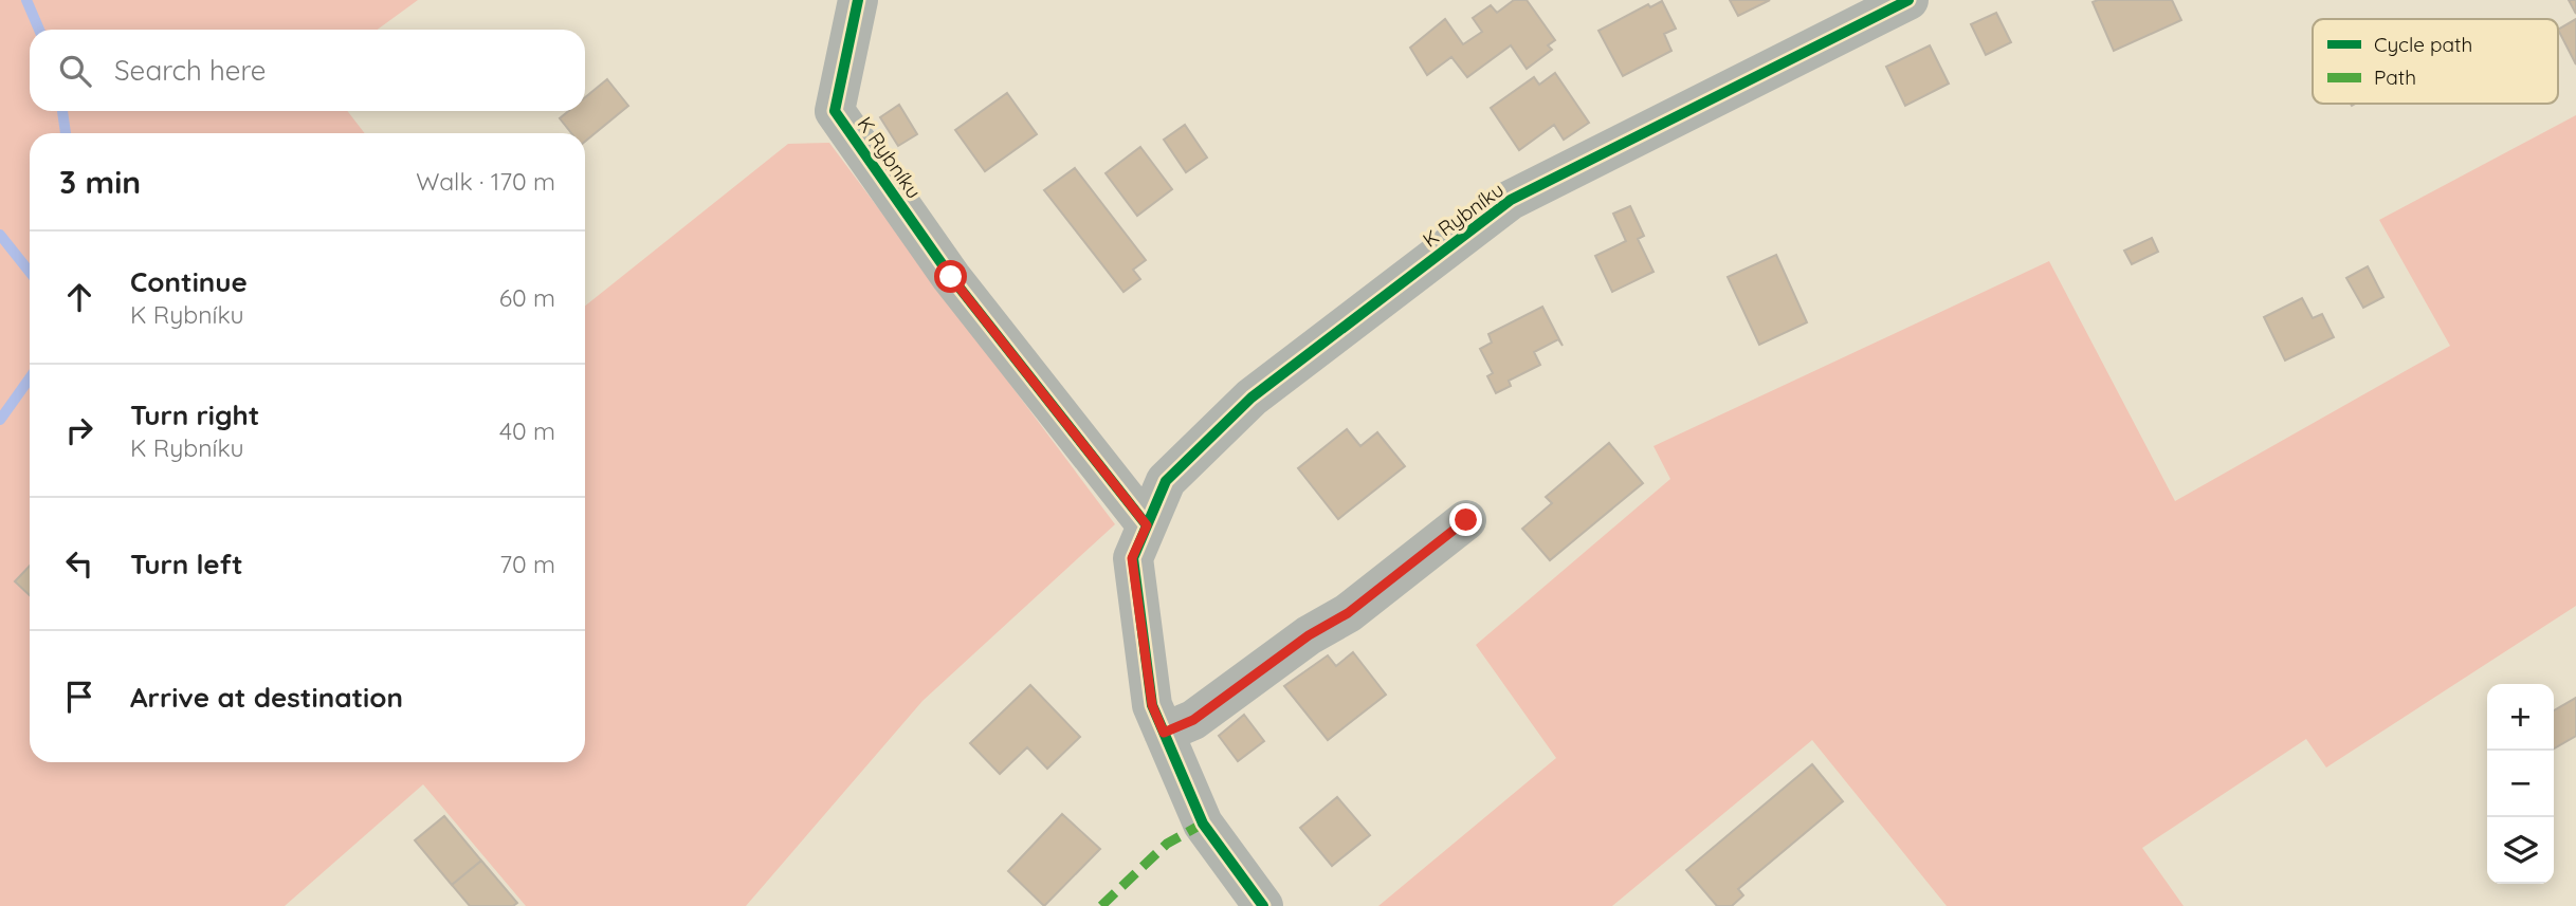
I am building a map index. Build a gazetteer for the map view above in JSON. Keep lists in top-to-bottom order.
{
  "streets": {
    "street": ["K Rybníku"]
  },
  "legend": ["Cycle path", "Path"],
  "page": {
    "search": "Search here",
    "heading": ["3 min", "Walk · 170 m"],
    "list": [
      ["Continue", "K Rybníku", "60 m"],
      ["Turn right", "K Rybníku", "40 m"],
      ["Turn left", "70 m"],
      "Arrive at destination"
    ],
    "map_buttons": ["+", "−"]
  }
}
